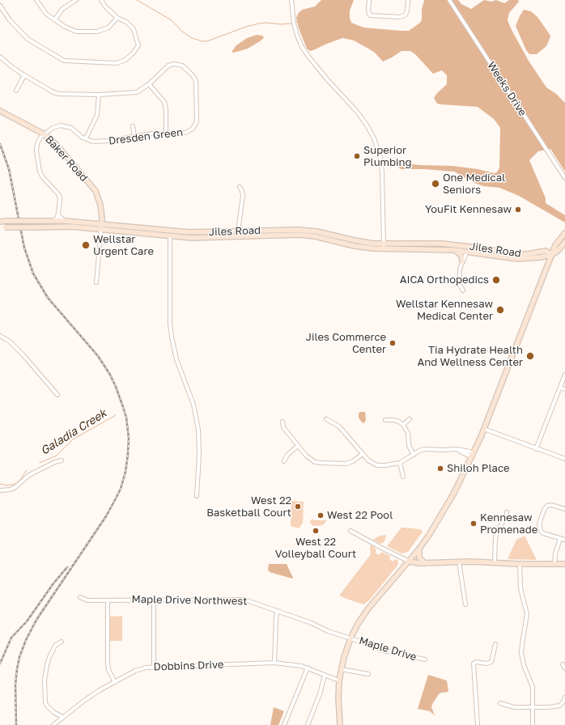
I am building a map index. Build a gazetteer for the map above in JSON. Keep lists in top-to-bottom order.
{
  "streets": {
    "street": [
      "Weeks Drive",
      "Dresden Green",
      "Baker Road",
      "Jiles Road",
      "Maple Drive Northwest",
      "Maple Drive",
      "Dobbins Drive"
    ]
  },
  "crossings": [
    ["Dresden Green", "Baker Road"],
    ["Baker Road", "Jiles Road"],
    ["Maple Drive Northwest", "Maple Drive"]
  ],
  "water": ["Galadia Creek"],
  "places": [
    "Superior Plumbing",
    "One Medical Seniors",
    "YouFit Kennesaw",
    "Wellstar Urgent Care",
    "AICA Orthopedics",
    "Wellstar Kennesaw Medical Center",
    "Jiles Commerce Center",
    "Tia Hydrate Health And Wellness Center",
    "Shiloh Place",
    "West 22 Basketball Court",
    "West 22 Pool",
    "Kennesaw Promenade",
    "West 22 Volleyball Court"
  ]
}
